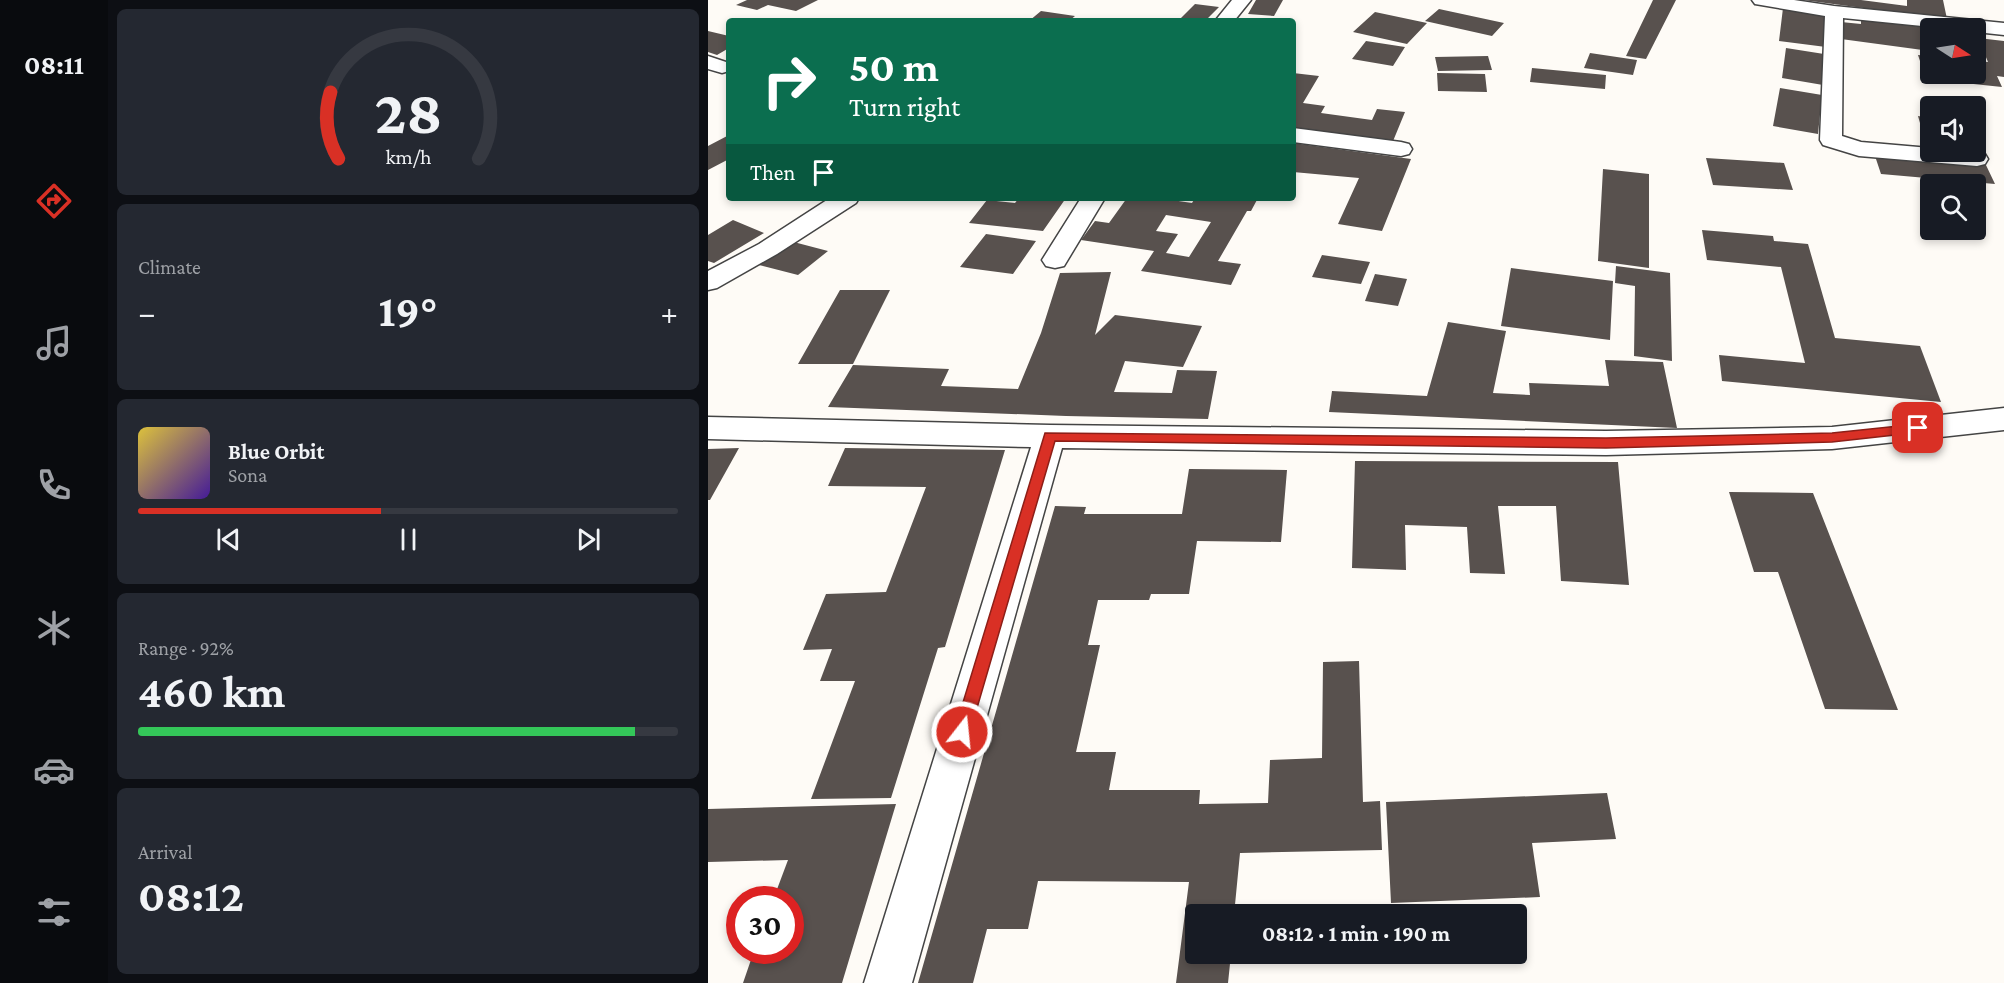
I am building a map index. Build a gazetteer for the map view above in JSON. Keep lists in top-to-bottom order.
{
  "north": "right",
  "page": {
    "tabs": "08:11",
    "turn": ["50 m", "Turn right"],
    "then": "Then",
    "tile": [
      "Climate",
      ["Range · 92%", "460 km"],
      ["Arrival", "08:12"]
    ],
    "heat": ["−", "19°", "+"],
    "song": ["Blue Orbit", "Sona"],
    "limit": "30",
    "trip": "08:12 · 1 min · 190 m",
    "gauge": ["28", "km/h"]
  }
}
